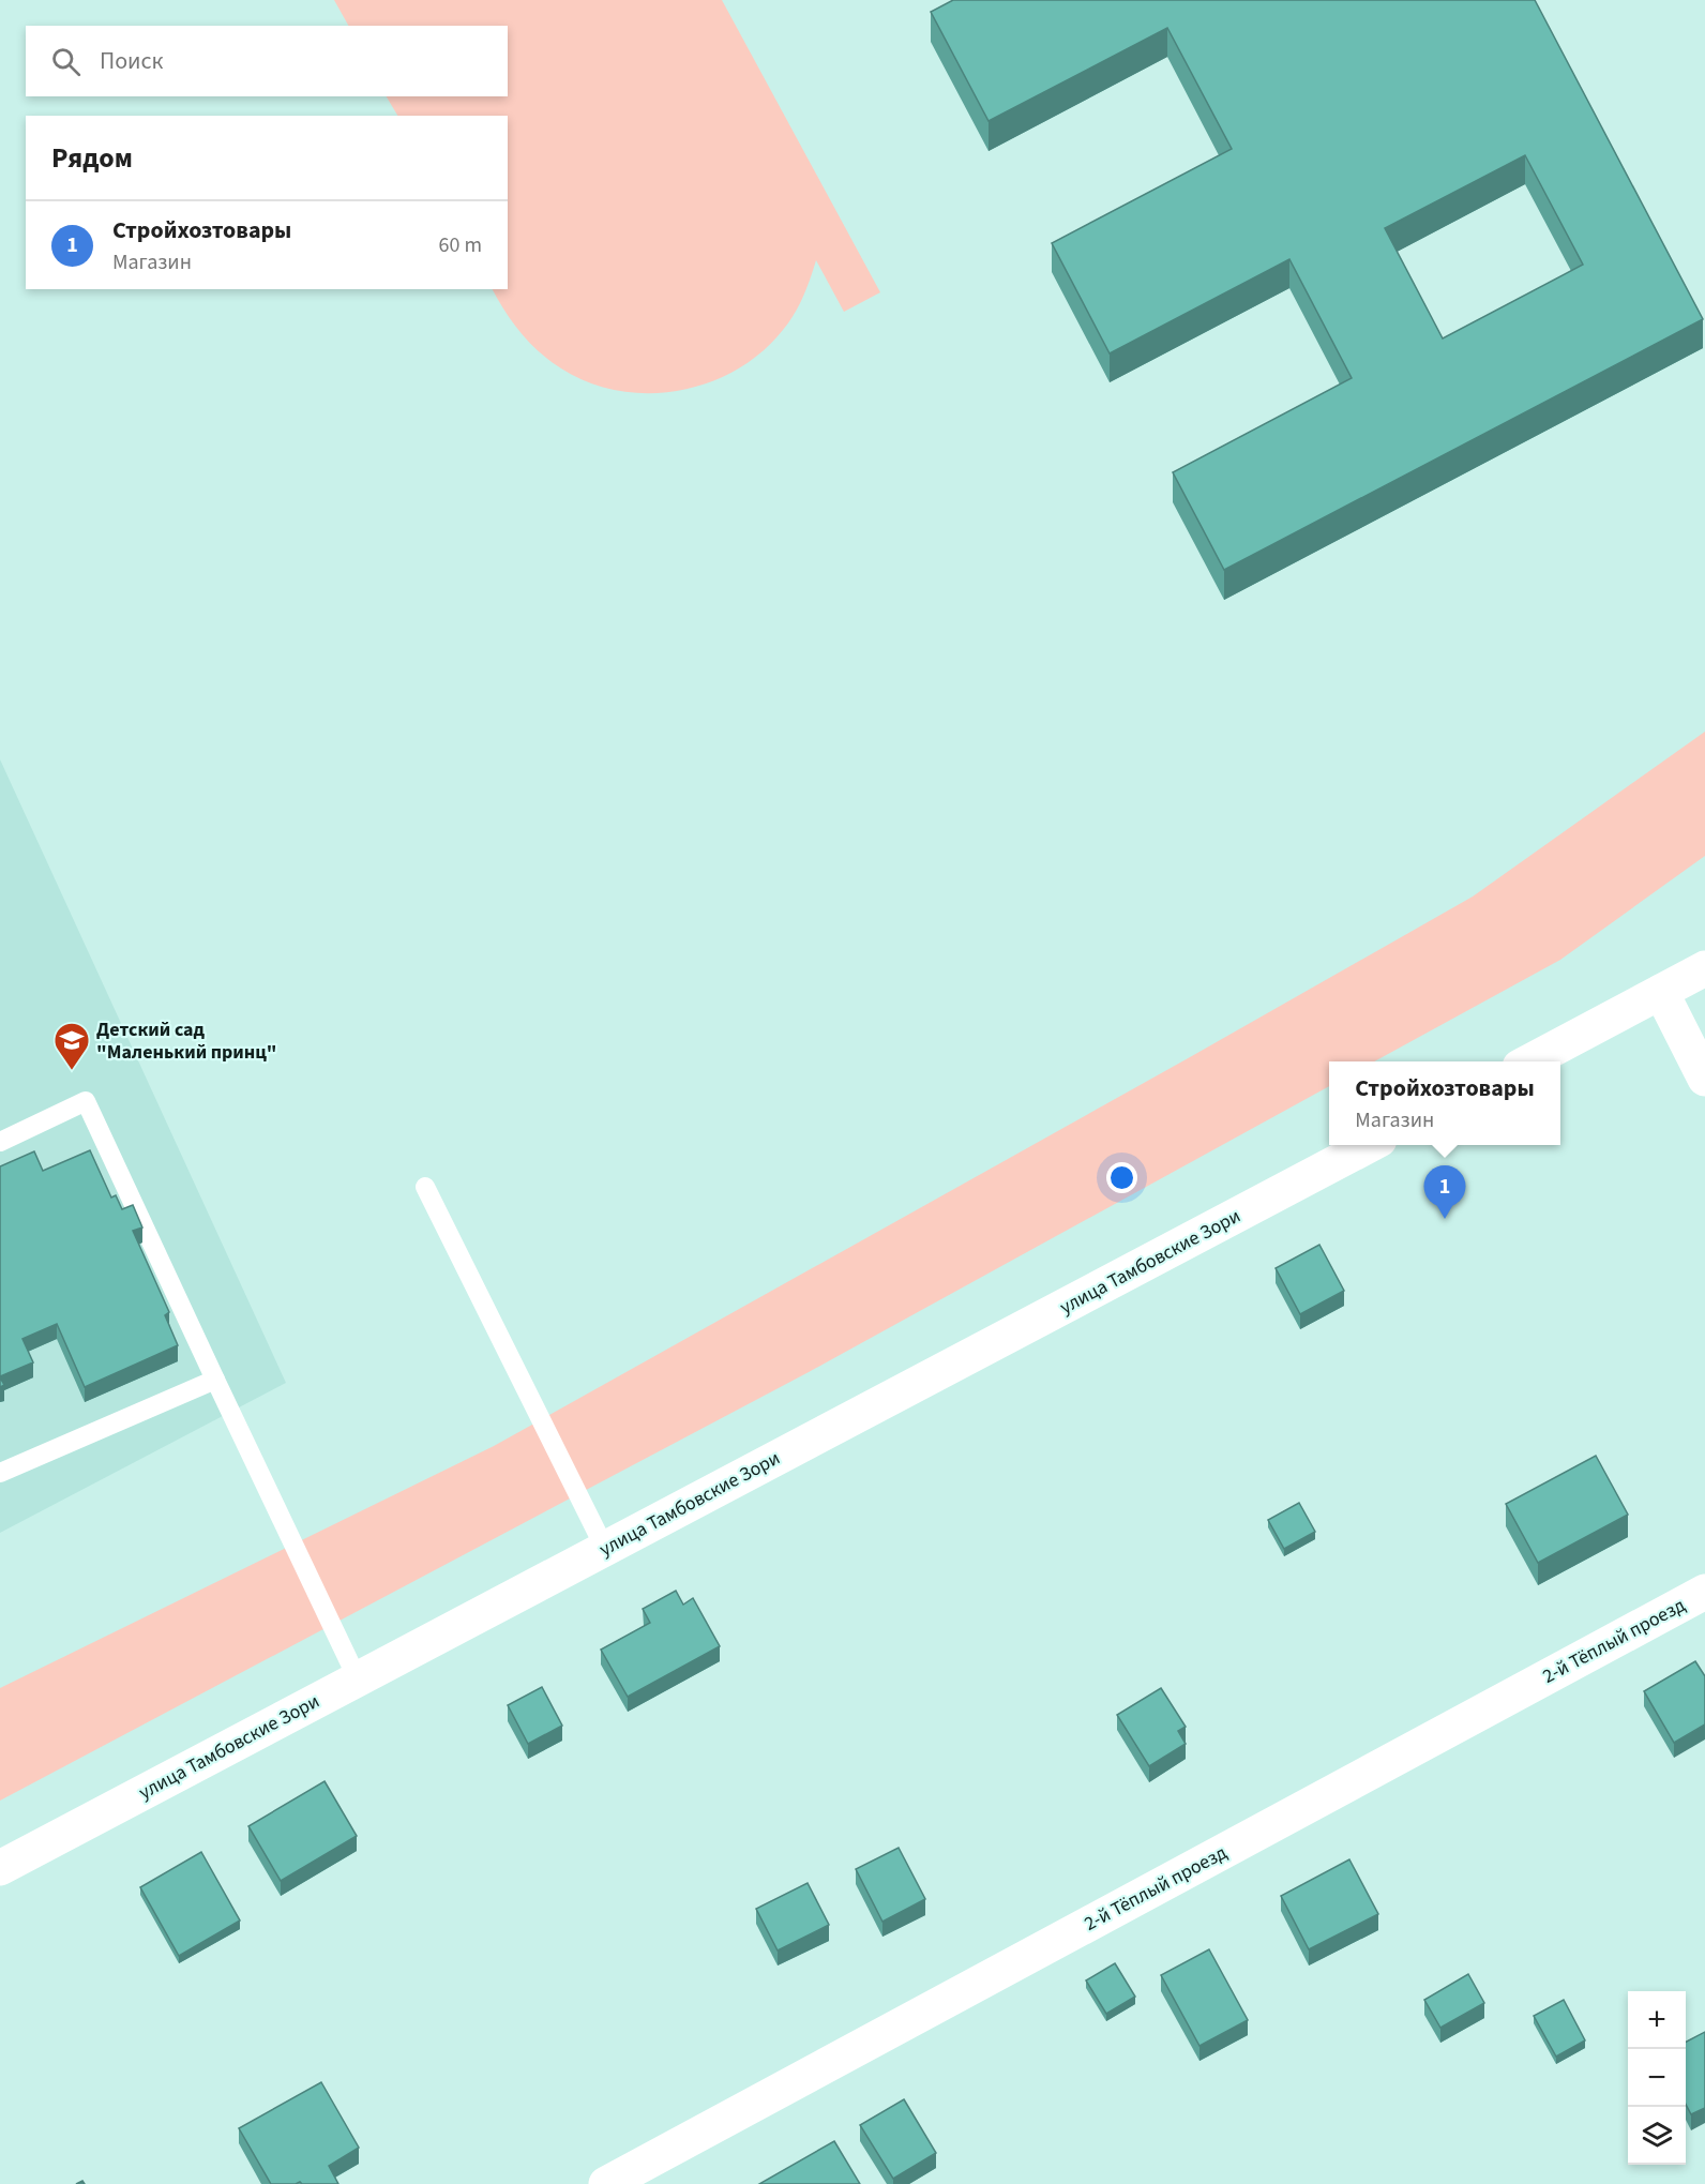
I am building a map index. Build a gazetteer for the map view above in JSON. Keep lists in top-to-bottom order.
{
  "streets": {
    "street": ["улица Тамбовские Зори", "2-й Тёплый проезд"]
  },
  "places": {
    "school or university": ["Детский сад \"Маленький принц\""]
  },
  "page": {
    "search": "Поиск",
    "heading": "Рядом",
    "list": [
      {
        "mark": "1",
        "name": "Стройхозтовары",
        "note": "Магазин",
        "value": "60 m"
      }
    ],
    "popup": ["Стройхозтовары", "Магазин"],
    "pins": "1",
    "map_buttons": ["+", "−"]
  }
}
